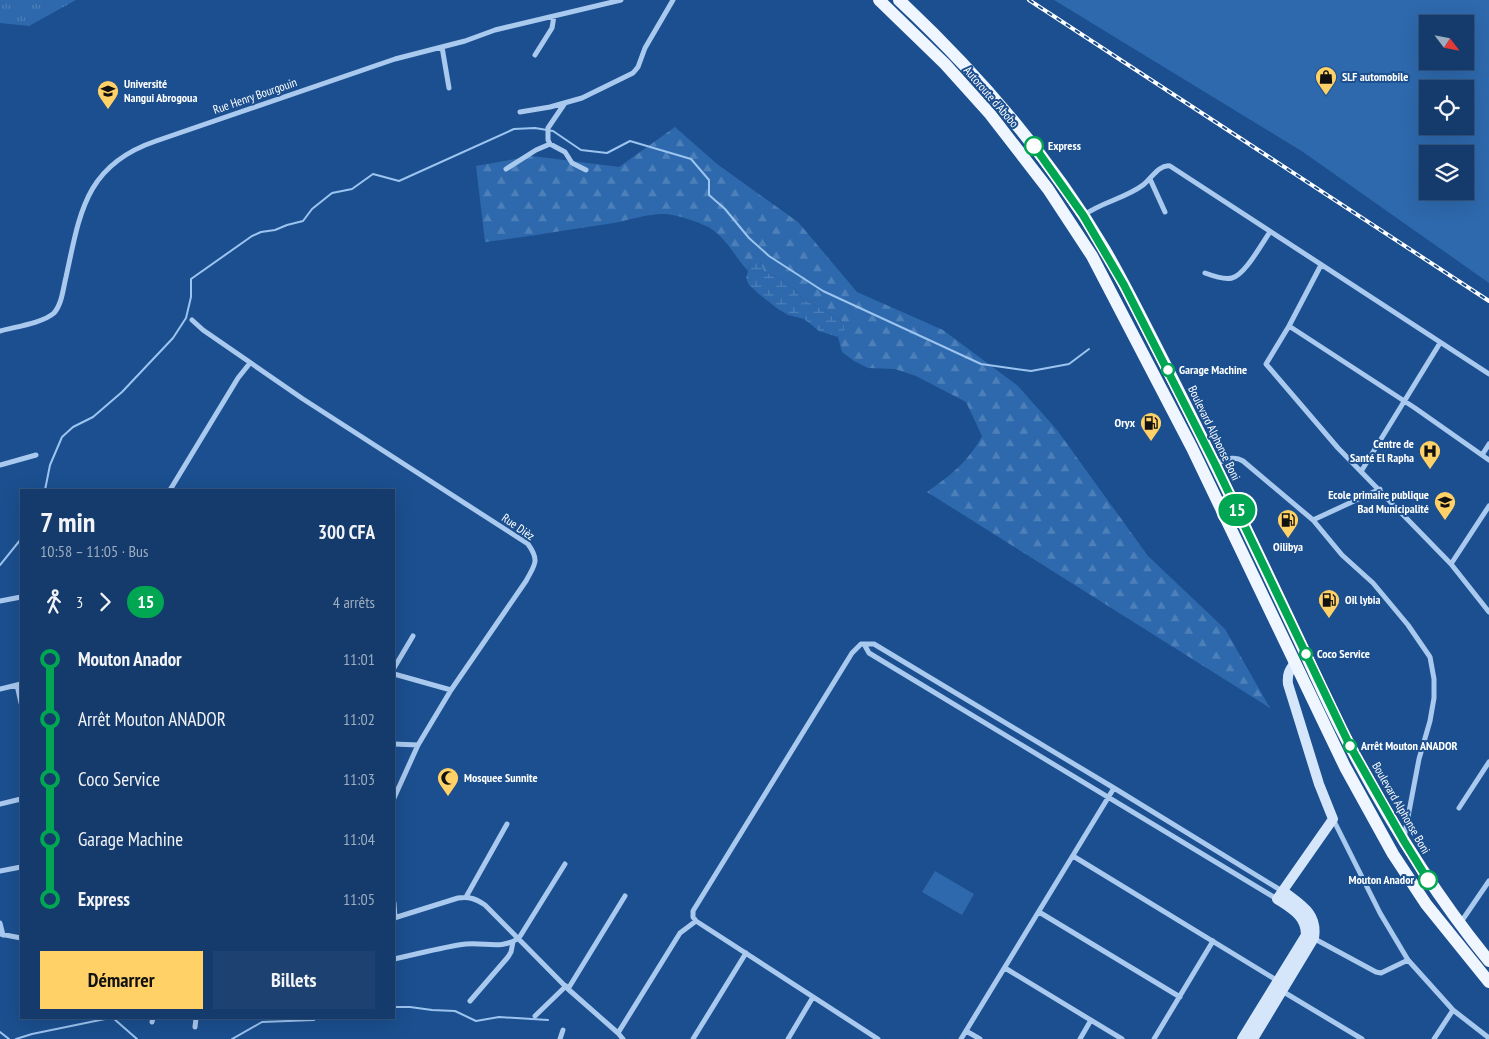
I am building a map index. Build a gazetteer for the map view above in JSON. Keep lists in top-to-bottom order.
{
  "streets": {
    "main road": ["Autoroute d'Abobo", "Boulevard Alphonse Boni"],
    "street": ["Rue Henry Bourgouin", "Rue Dièz"]
  },
  "places": {
    "shop": ["SLF automobile"],
    "school or university": ["Université Nangui Abrogoua", "Ecole primaire publique Bad Municipalité"],
    "other": [
      "Express",
      "Garage Machine",
      "Coco Service",
      "Arrêt Mouton ANADOR",
      "Mouton Anador"
    ],
    "fuel station": ["Oryx", "Oilibya", "Oil lybia"],
    "hospital": ["Centre de Santé El Rapha"],
    "mosque": ["Mosquee Sunnite"]
  },
  "lines": ["bus line 15"],
  "north": "bottom right",
  "page": {
    "on_map": "15",
    "heading": ["7 min", "10:58 – 11:05 · Bus", "300 CFA"],
    "legs": ["3", "15", "4 arrêts"],
    "list": [
      {
        "name": "Mouton Anador",
        "value": "11:01"
      },
      {
        "name": "Arrêt Mouton ANADOR",
        "value": "11:02"
      },
      {
        "name": "Coco Service",
        "value": "11:03"
      },
      {
        "name": "Garage Machine",
        "value": "11:04"
      },
      {
        "name": "Express",
        "value": "11:05"
      }
    ],
    "buttons": ["Démarrer", "Billets"]
  }
}
